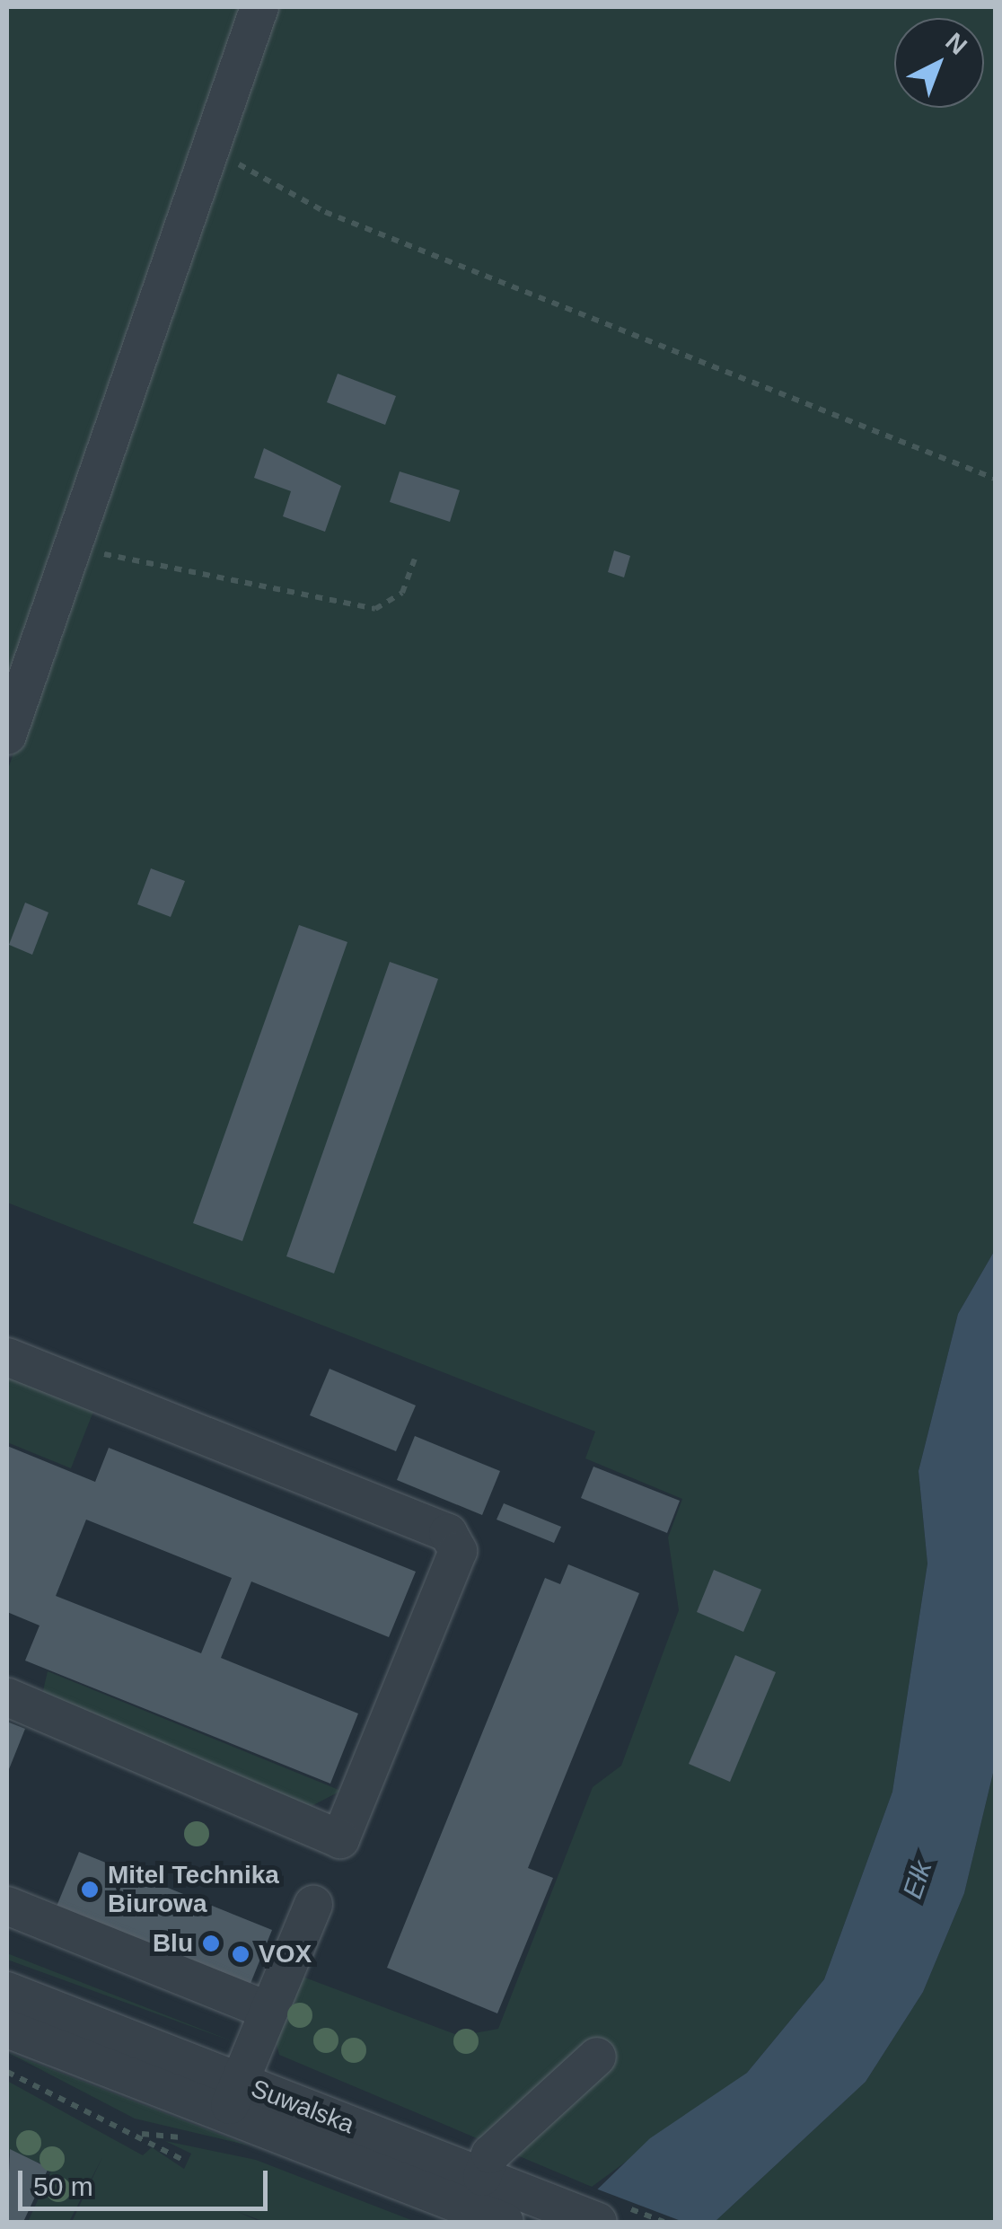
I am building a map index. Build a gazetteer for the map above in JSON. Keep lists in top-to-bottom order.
{
  "streets": {
    "street": ["Suwalska"]
  },
  "water": ["Ełk"],
  "places": ["Mitel Technika Biurowa", "Blu", "VOX"],
  "scale_bar": "50 m",
  "north": "top right"
}
